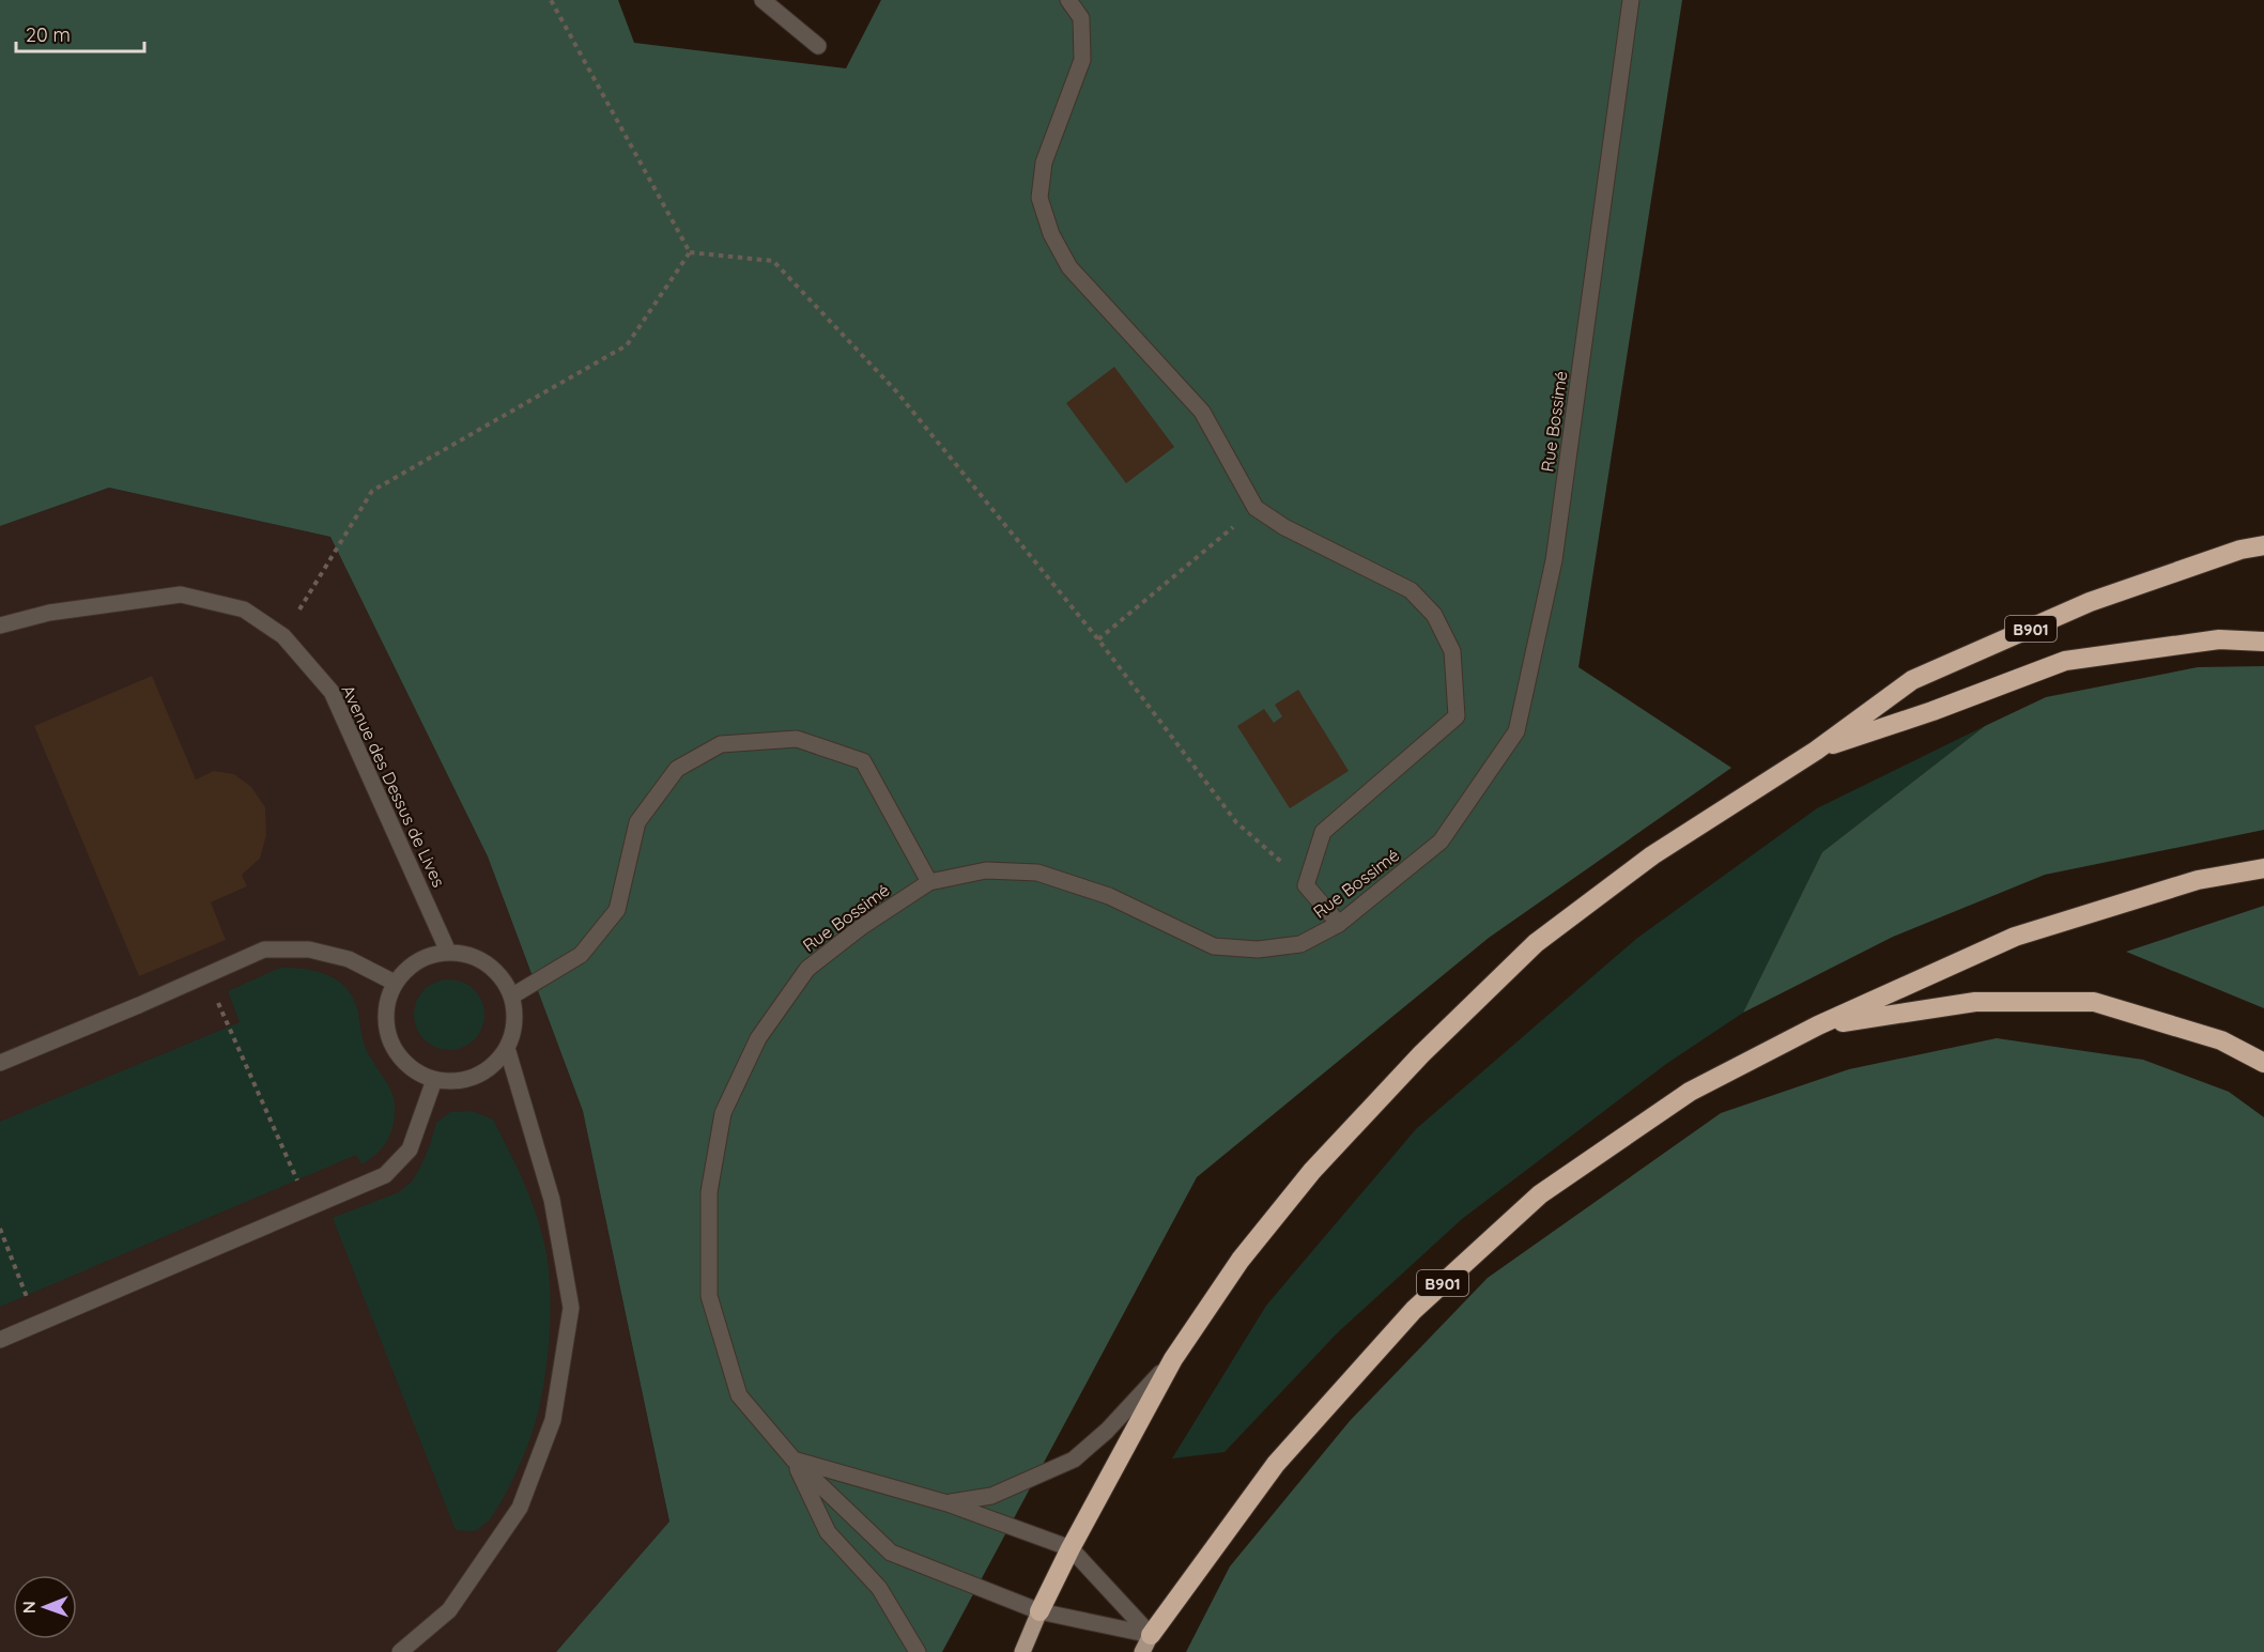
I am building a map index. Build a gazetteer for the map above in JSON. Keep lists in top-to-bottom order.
{
  "streets": {
    "highway": ["B901"],
    "street": ["Rue Bossimé", "Avenue des Dessus de Lives"]
  },
  "scale_bar": "20 m",
  "north": "left"
}
